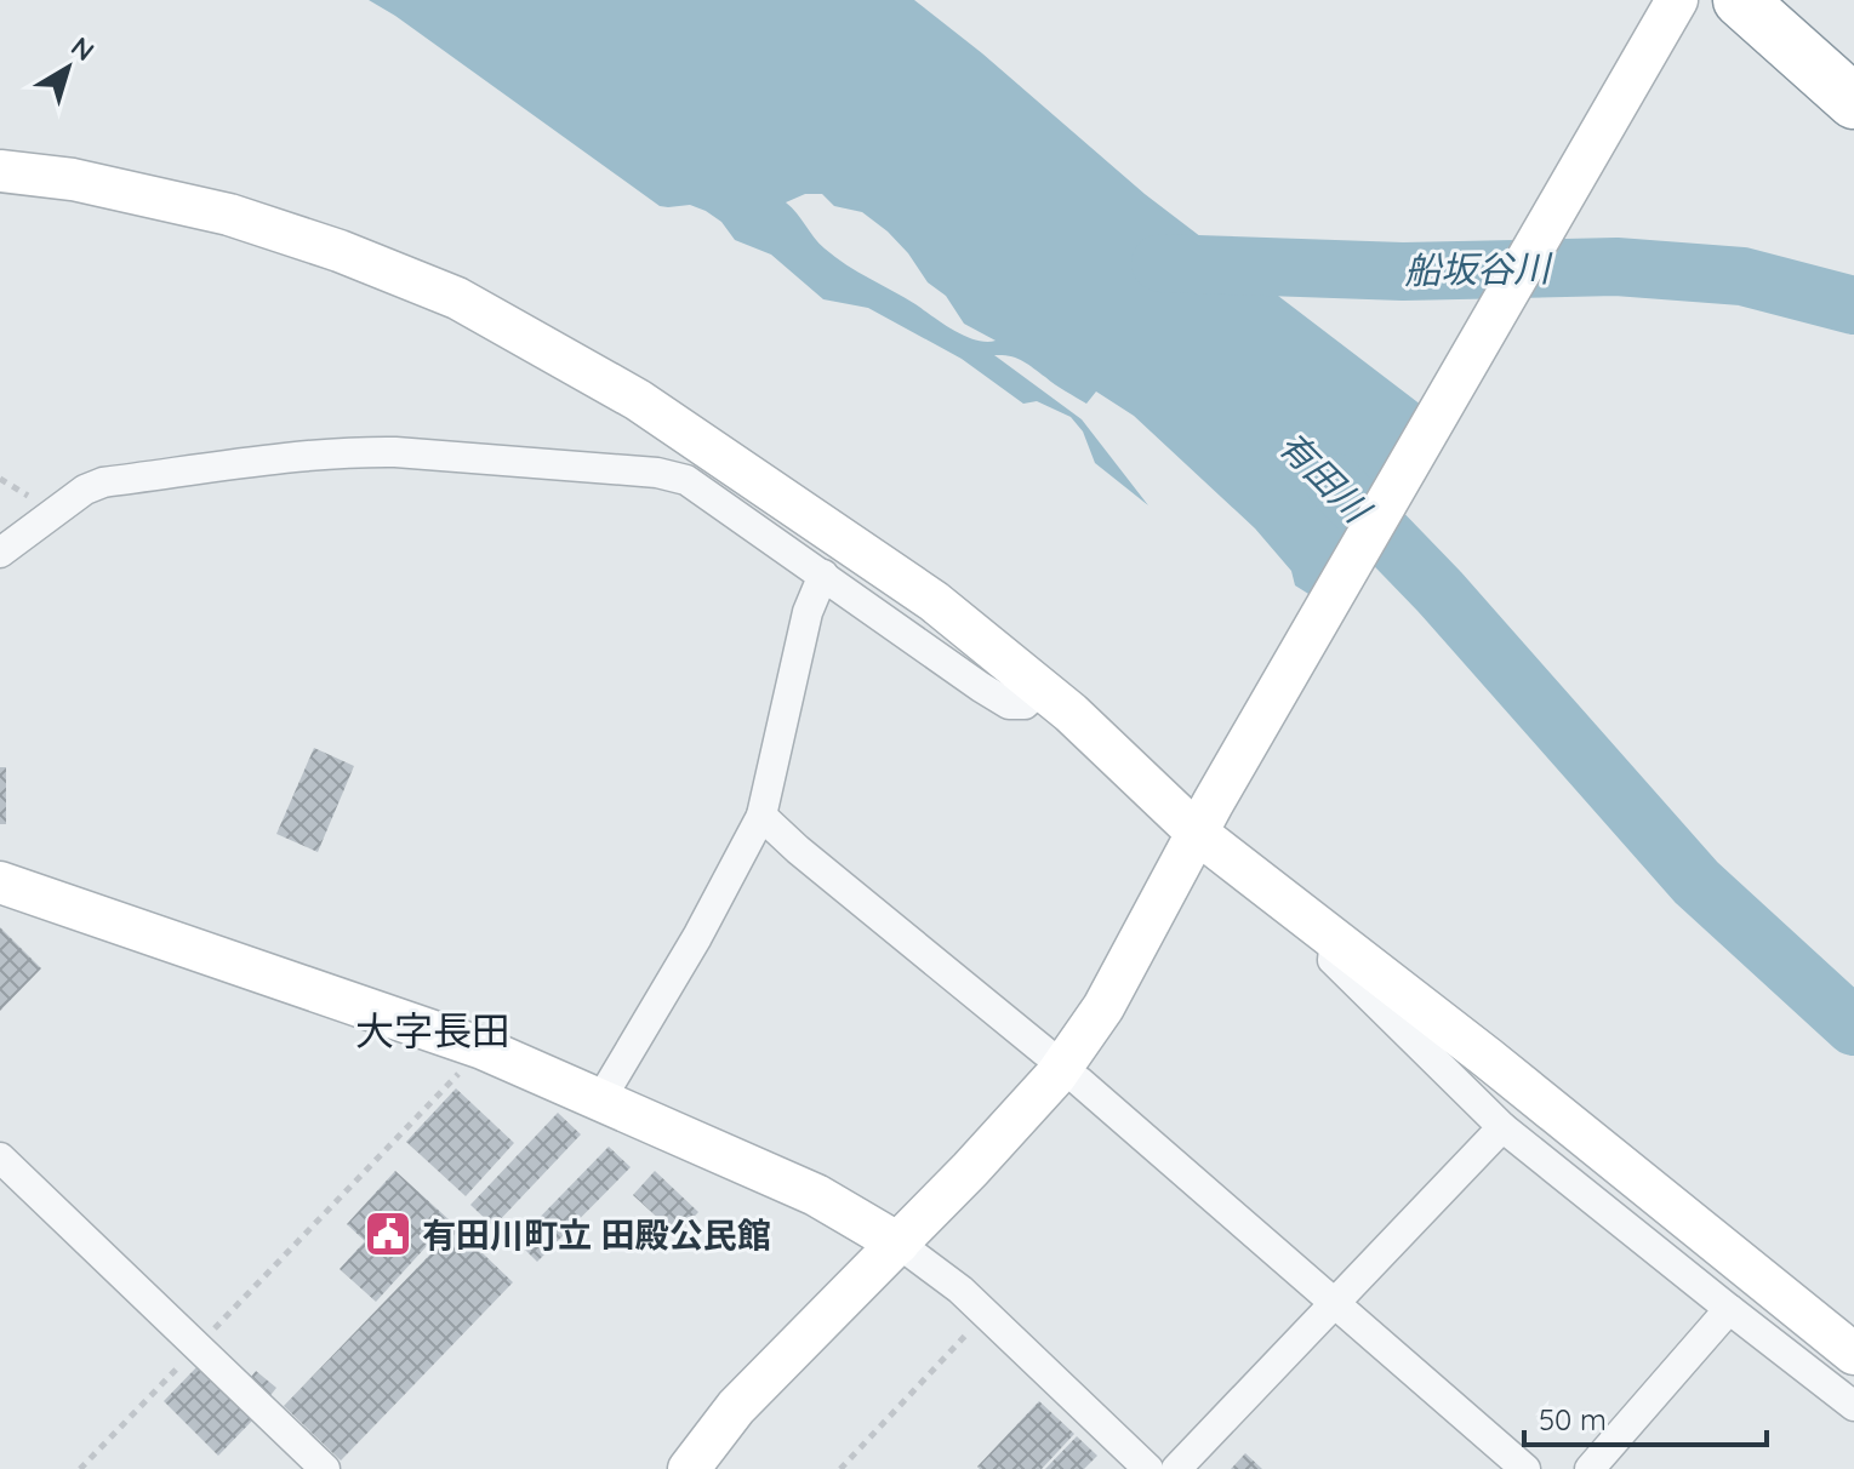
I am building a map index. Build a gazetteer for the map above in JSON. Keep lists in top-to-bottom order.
{
  "districts": ["大字長田"],
  "water": ["船坂谷川", "有田川"],
  "places": {
    "public building": ["有田川町立 田殿公民館"]
  },
  "scale_bar": "50 m",
  "north": "top right"
}
